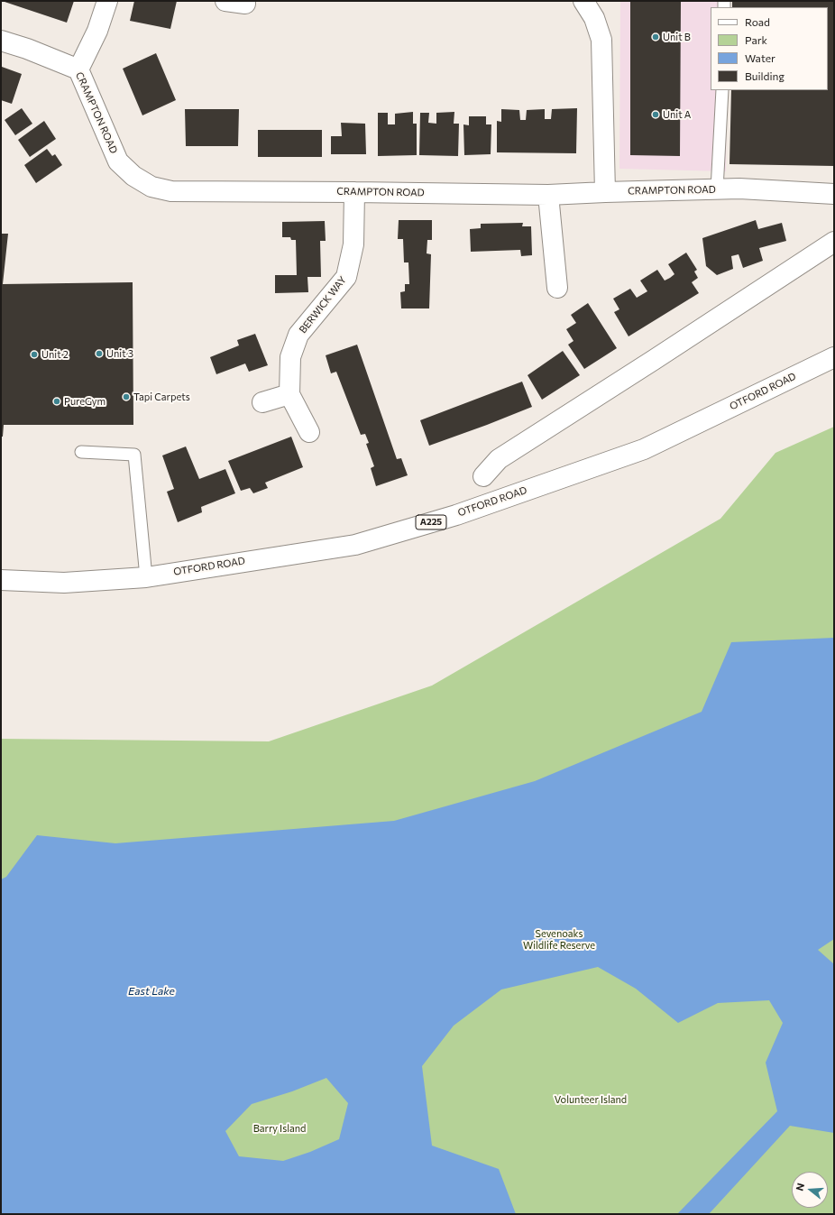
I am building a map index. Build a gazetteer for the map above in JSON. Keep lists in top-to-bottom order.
{
  "streets": {
    "street": [
      "CRAMPTON ROAD",
      "BERWICK WAY",
      "OTFORD ROAD",
      "A225"
    ]
  },
  "crossings": [
    ["CRAMPTON ROAD", "BERWICK WAY"]
  ],
  "water": ["East Lake"],
  "parks": ["Sevenoaks Wildlife Reserve", "Volunteer Island", "Barry Island"],
  "places": [
    "Unit B",
    "Unit A",
    "Unit 3",
    "Unit 2",
    "Tapi Carpets",
    "PureGym"
  ],
  "legend": [
    "Road",
    "Park",
    "Water",
    "Building"
  ],
  "north": "left"
}
